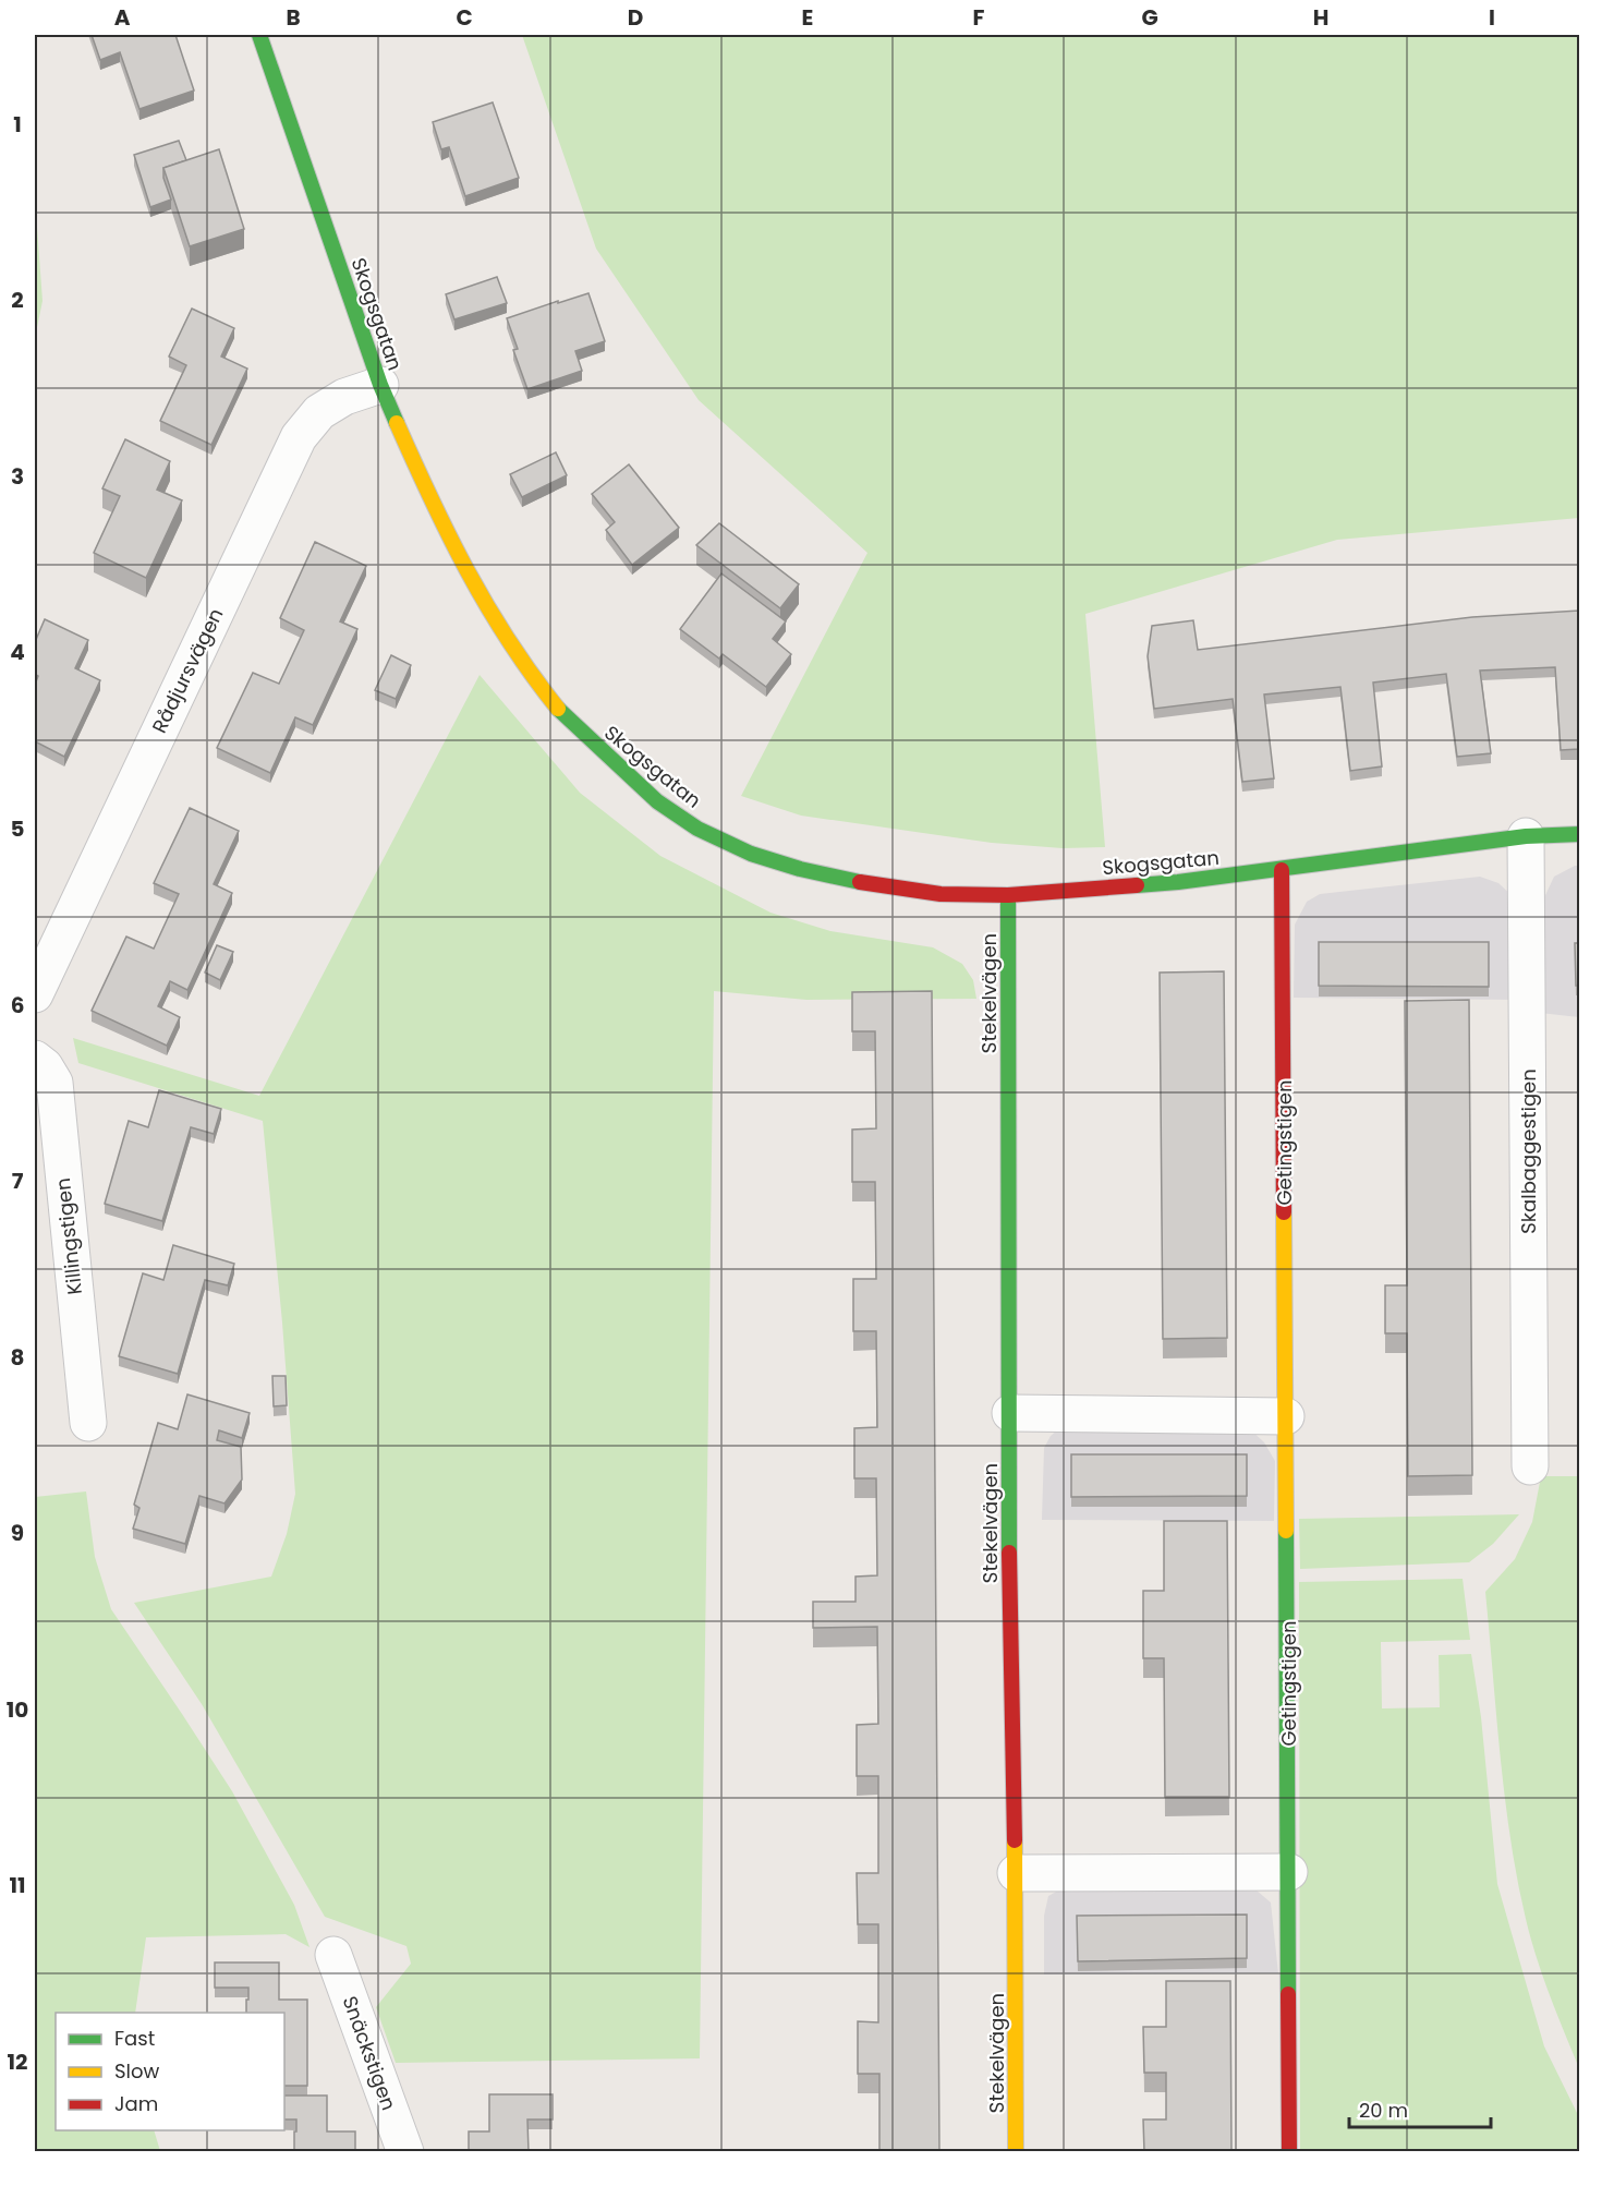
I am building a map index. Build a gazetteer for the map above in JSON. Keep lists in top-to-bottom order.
{
  "streets": {
    "street": [
      "Skogsgatan",
      "Rådjursvägen",
      "Stekelvägen",
      "Getingstigen",
      "Skalbaggestigen",
      "Killingstigen",
      "Snäckstigen"
    ]
  },
  "crossings": [
    ["Skogsgatan", "Rådjursvägen"],
    ["Skogsgatan", "Stekelvägen"],
    ["Skogsgatan", "Getingstigen"],
    ["Skogsgatan", "Skalbaggestigen"]
  ],
  "legend": ["Fast", "Slow", "Jam"],
  "scale_bar": "20 m",
  "grid": {
    "columns": [
      "A",
      "B",
      "C",
      "D",
      "E",
      "F",
      "G",
      "H",
      "I"
    ],
    "rows": [
      "1",
      "2",
      "3",
      "4",
      "5",
      "6",
      "7",
      "8",
      "9",
      "10",
      "11",
      "12"
    ]
  }
}
